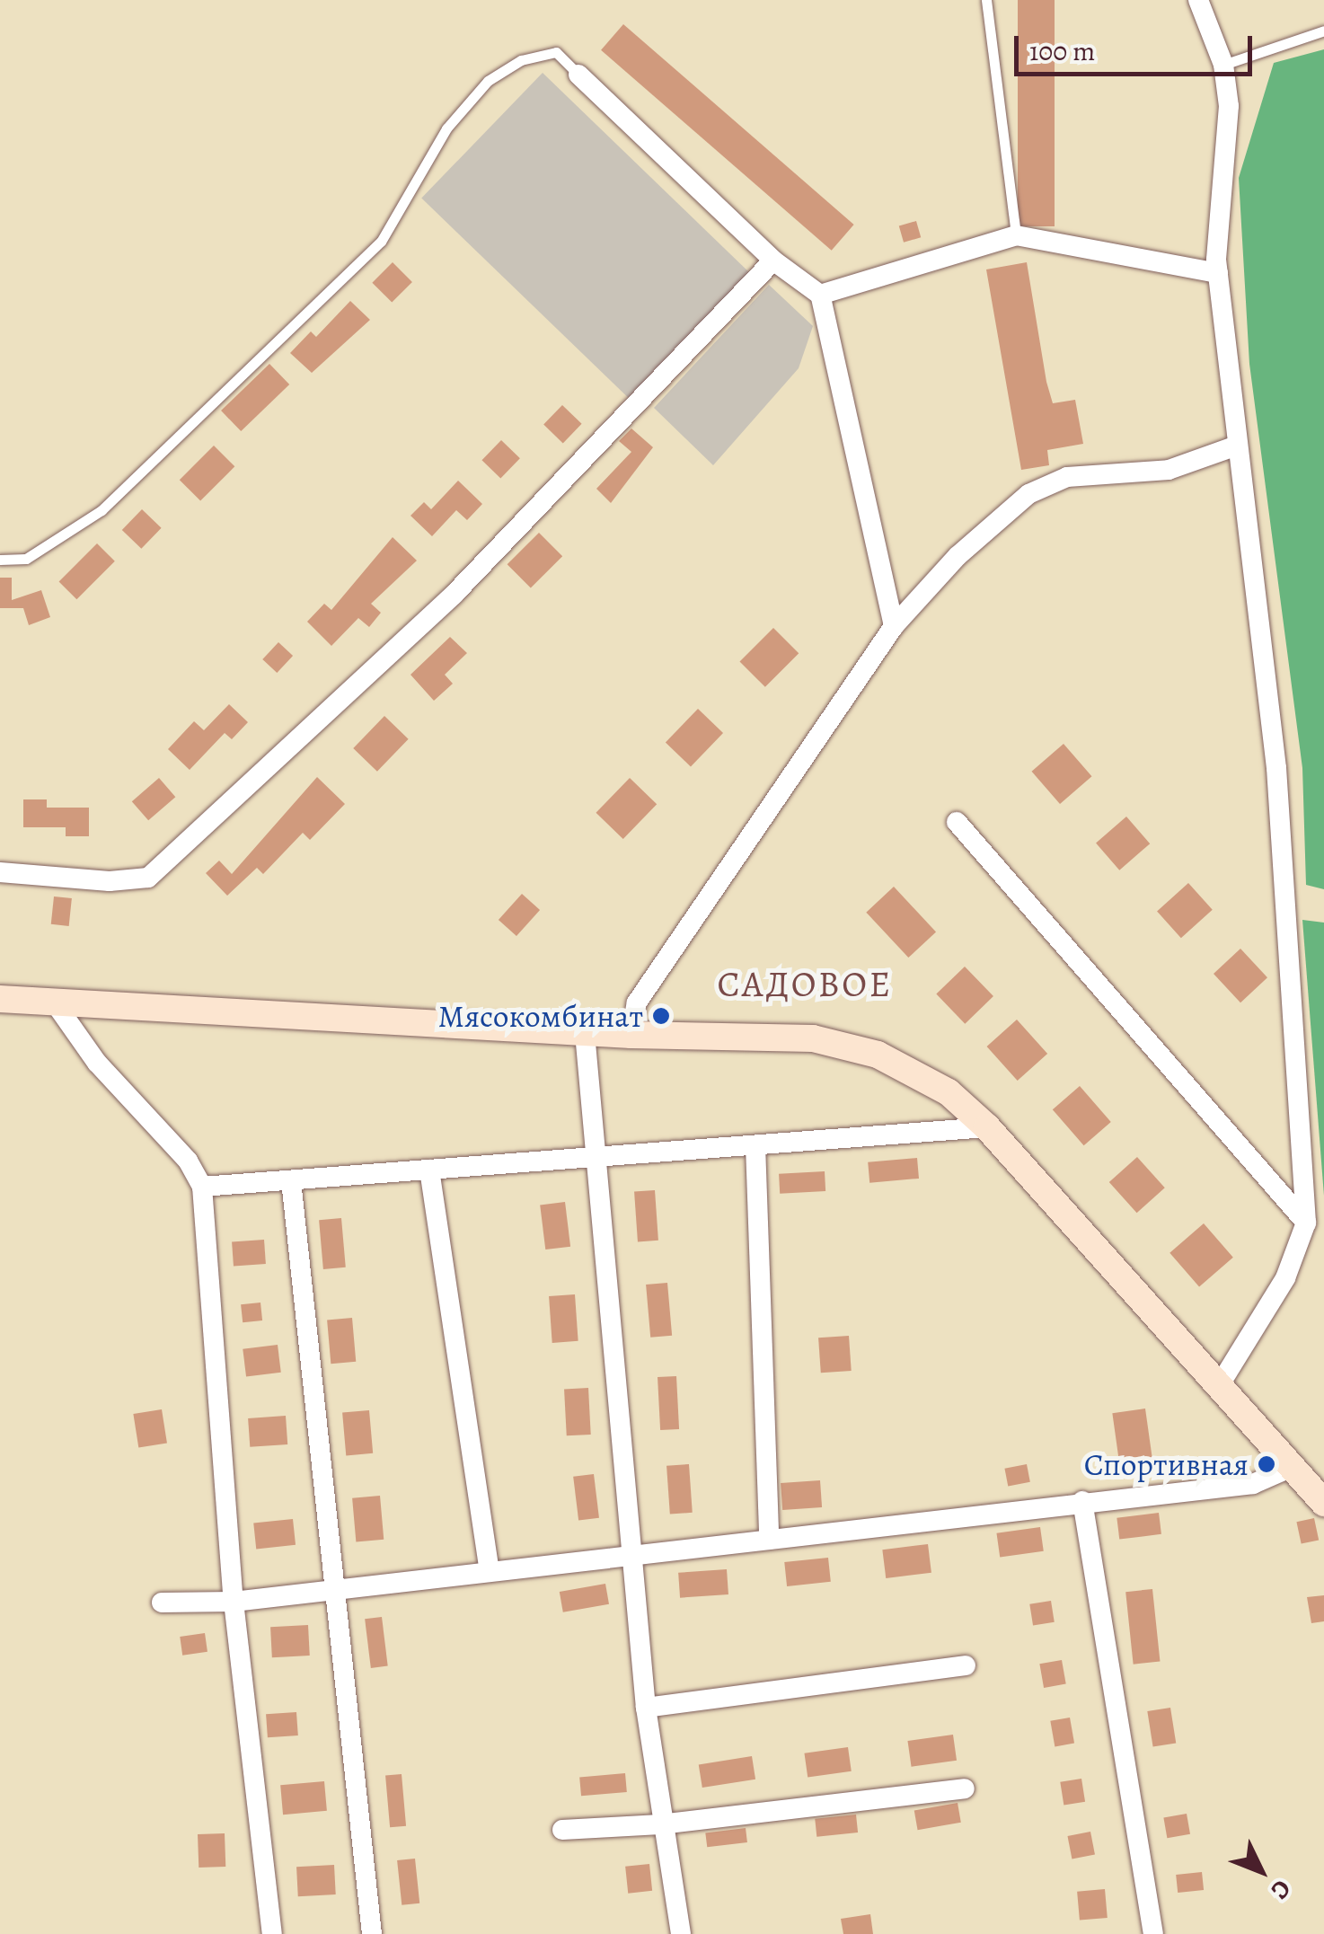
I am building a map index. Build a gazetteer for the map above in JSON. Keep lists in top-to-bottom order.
{
  "districts": ["САДОВОЕ"],
  "places": ["Мясокомбинат", "Спортивная"],
  "scale_bar": "100 m",
  "north": "bottom right"
}
